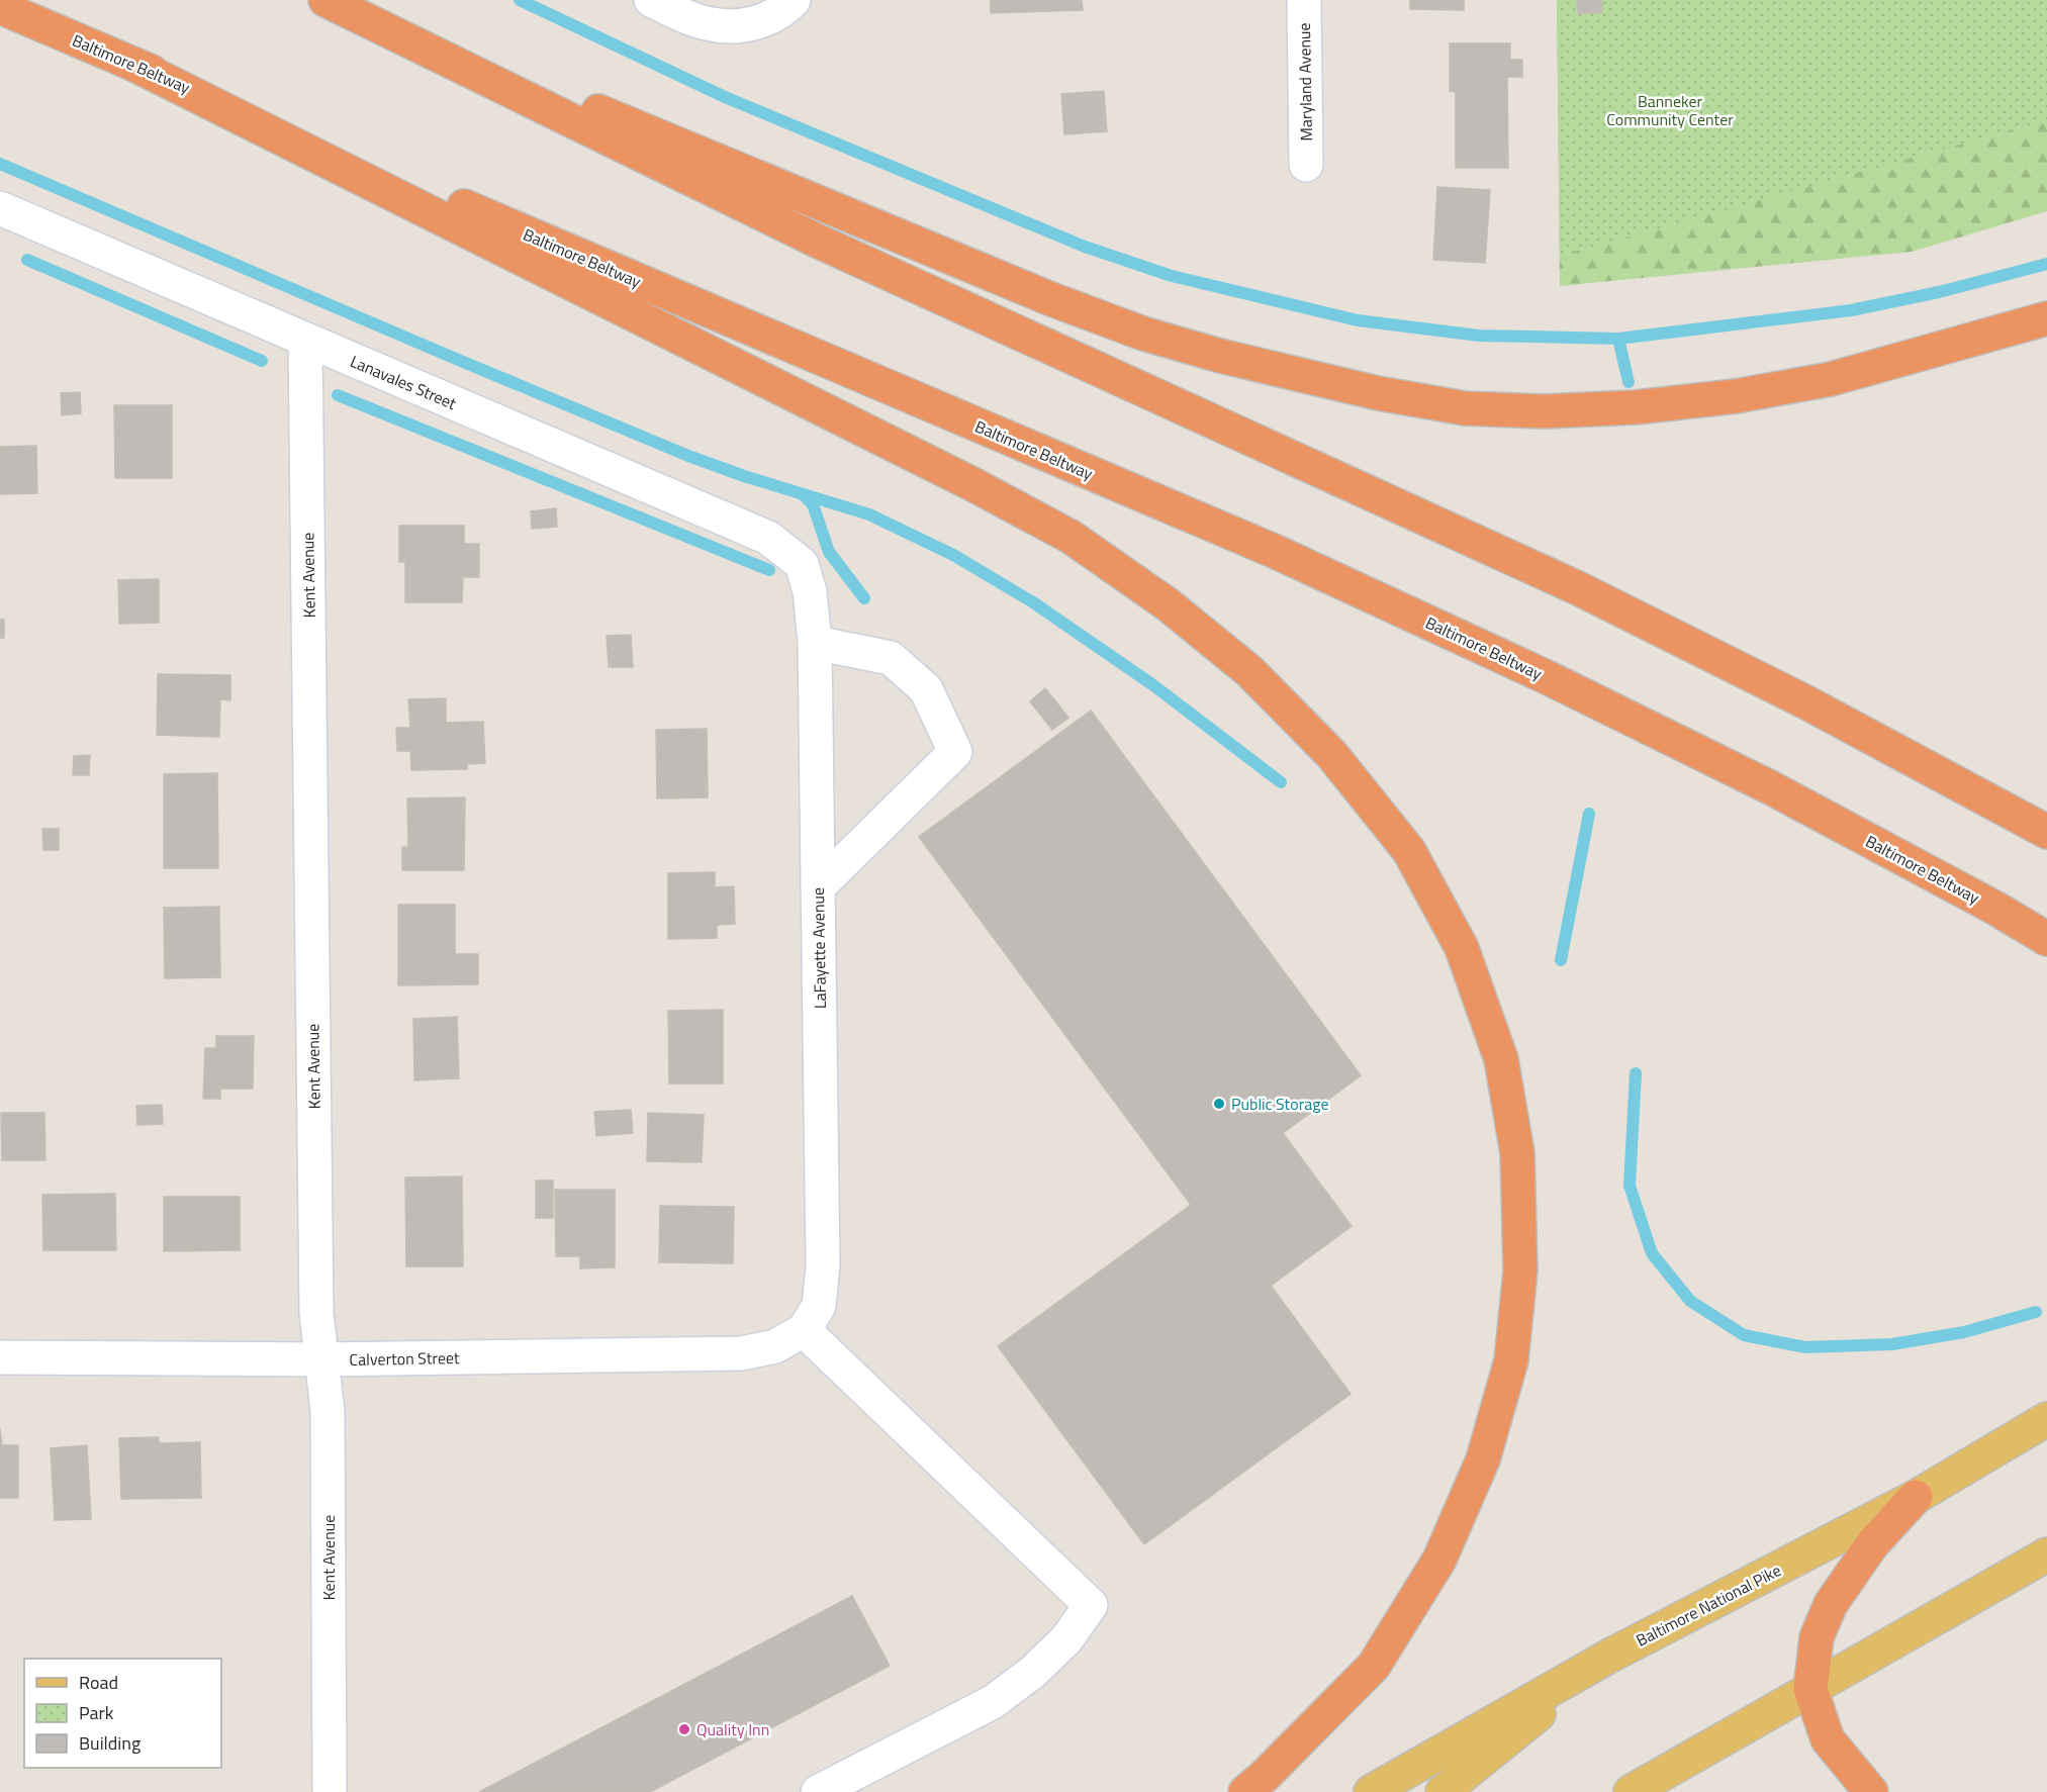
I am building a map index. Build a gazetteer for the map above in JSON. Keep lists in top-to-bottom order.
{
  "streets": {
    "highway": ["Baltimore Beltway"],
    "main road": ["Baltimore National Pike"],
    "street": [
      "Maryland Avenue",
      "Lanavales Street",
      "Kent Avenue",
      "LaFayette Avenue",
      "Calverton Street"
    ]
  },
  "crossings": [
    ["Lanavales Street", "Kent Avenue"],
    ["Lanavales Street", "LaFayette Avenue"],
    ["Kent Avenue", "Calverton Street"],
    ["LaFayette Avenue", "Calverton Street"]
  ],
  "parks": ["Banneker Community Center"],
  "places": ["Public Storage", "Quality Inn"],
  "legend": ["Road", "Park", "Building"]
}
